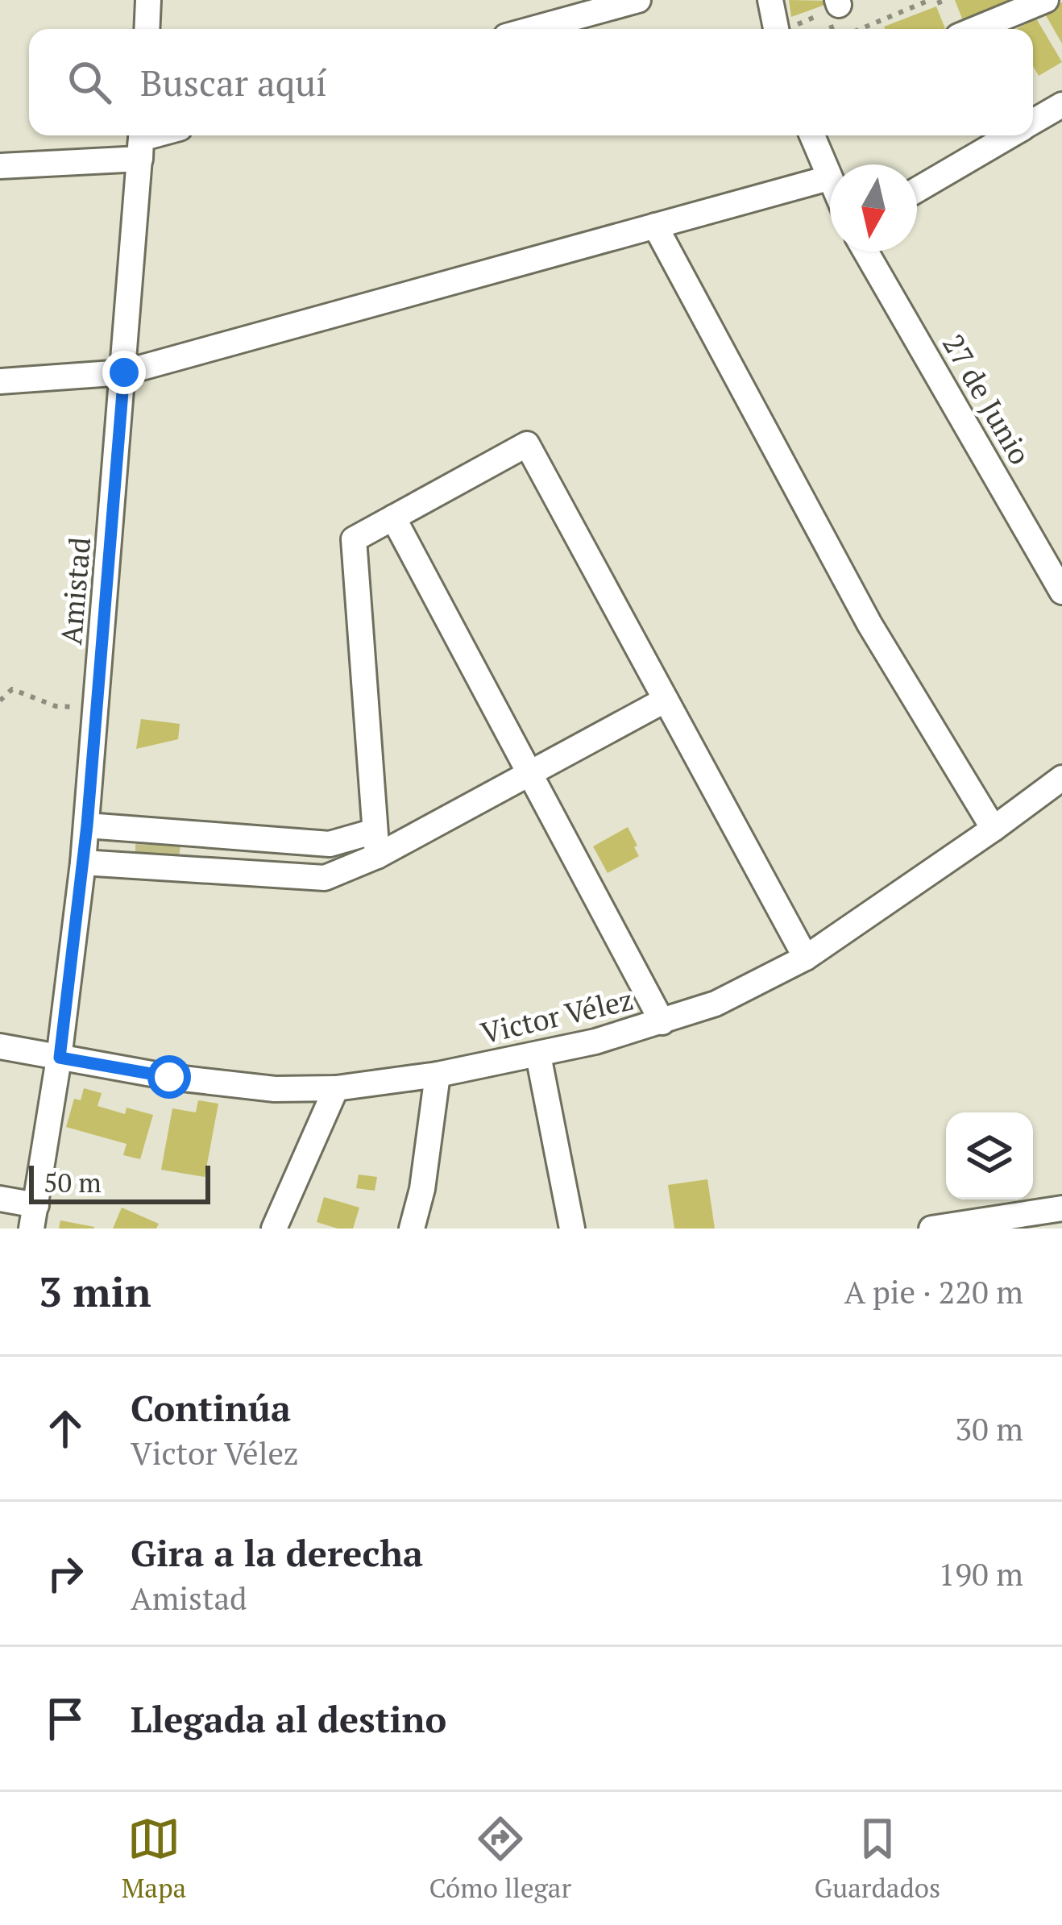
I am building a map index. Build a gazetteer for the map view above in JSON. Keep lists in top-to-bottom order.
{
  "streets": {
    "street": ["27 de Junio", "Amistad", "Victor Vélez"]
  },
  "crossings": [
    ["Amistad", "Victor Vélez"]
  ],
  "scale_bar": "50 m",
  "north": "bottom",
  "page": {
    "search": "Buscar aquí",
    "scale": "50 m",
    "heading": ["3 min", "A pie · 220 m"],
    "list": [
      ["Continúa", "Victor Vélez", "30 m"],
      ["Gira a la derecha", "Amistad", "190 m"],
      "Llegada al destino"
    ],
    "nav": ["Mapa", "Cómo llegar", "Guardados"]
  }
}
